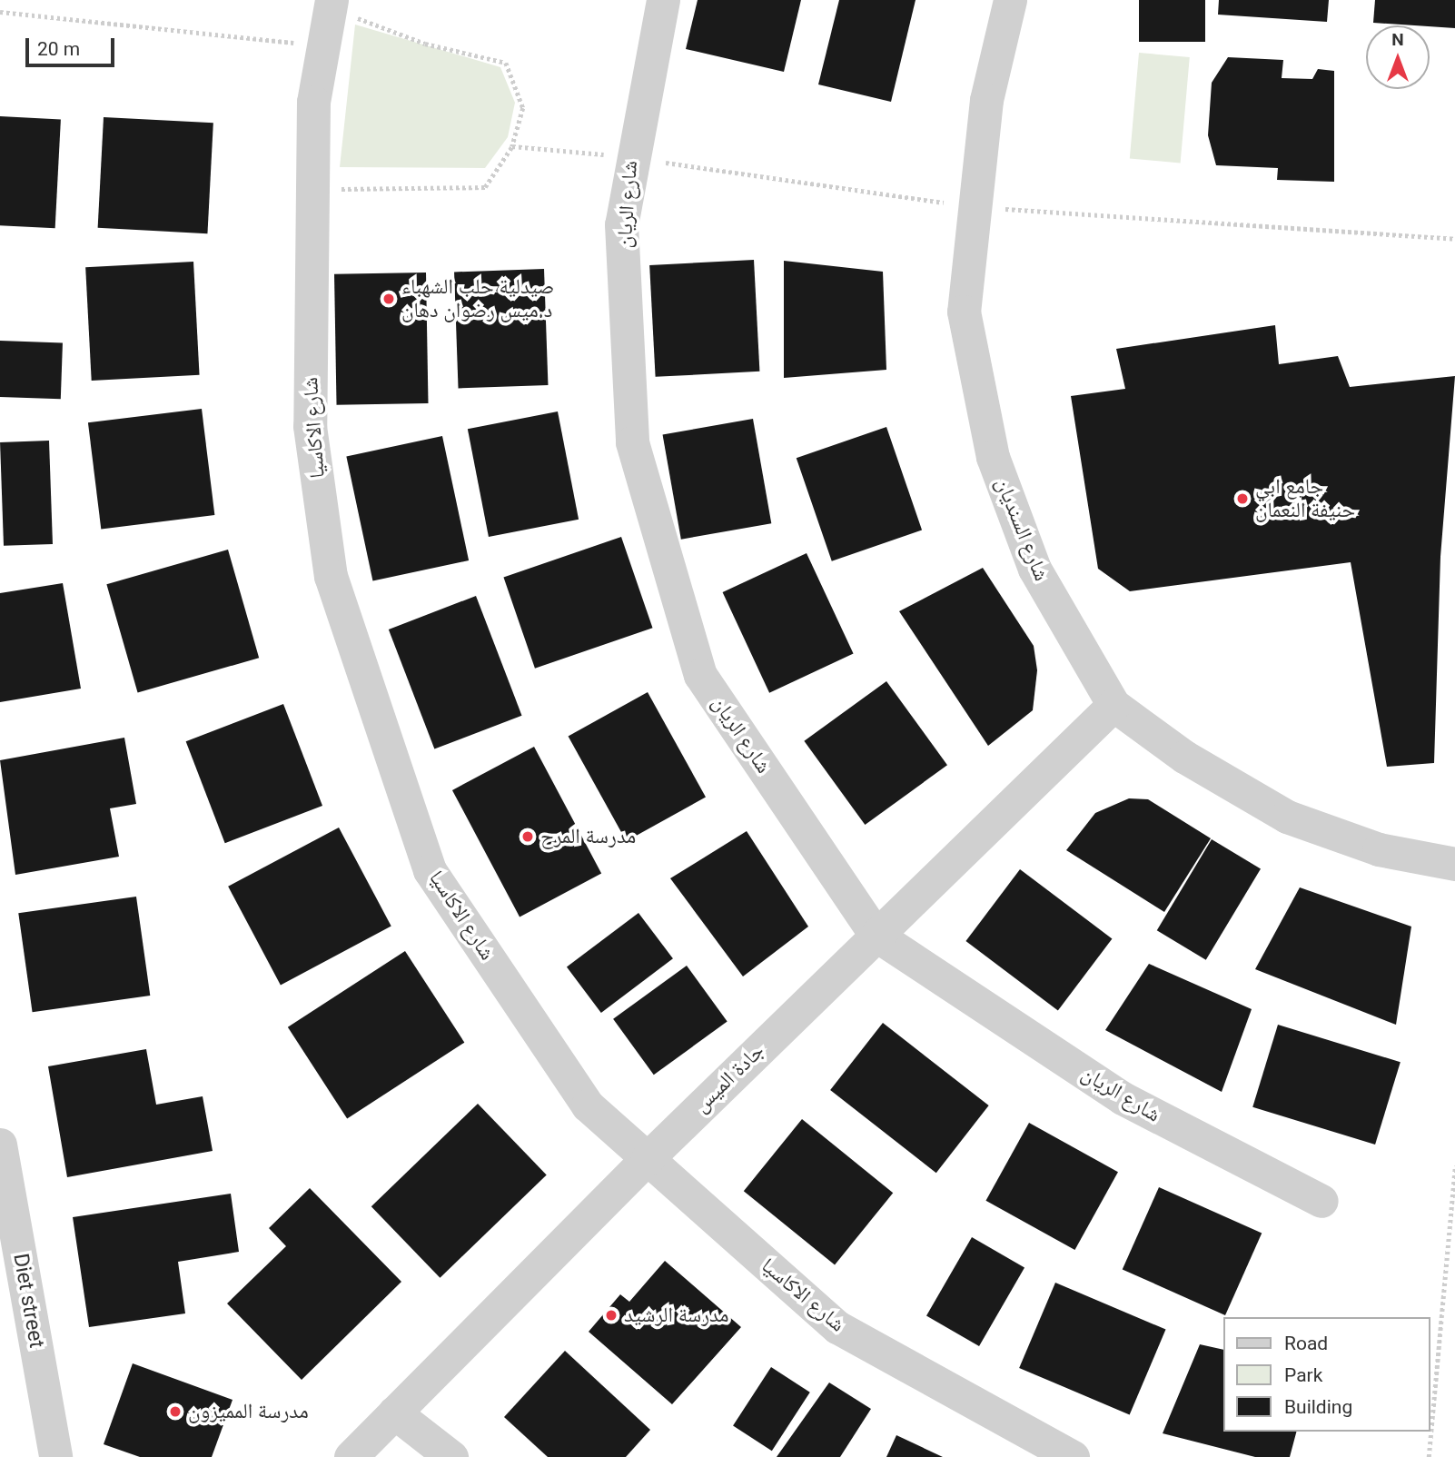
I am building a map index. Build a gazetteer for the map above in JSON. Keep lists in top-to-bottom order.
{
  "streets": {
    "street": [
      "شارع الريان",
      "شارع الاكاسيا",
      "شارع السنديان",
      "جادة الميس",
      "Diet street"
    ]
  },
  "crossings": [
    ["شارع الريان", "جادة الميس"],
    ["شارع الاكاسيا", "جادة الميس"],
    ["شارع السنديان", "جادة الميس"]
  ],
  "places": [
    "صيدلية حلب الشهباء د.ميس رضوان دهان",
    "جامع ابي حنيفة النعمان",
    "مدرسة المرح",
    "مدرسة الرشيد",
    "مدرسة المميزون"
  ],
  "legend": ["Road", "Park", "Building"],
  "scale_bar": "20 m",
  "north": "top"
}
